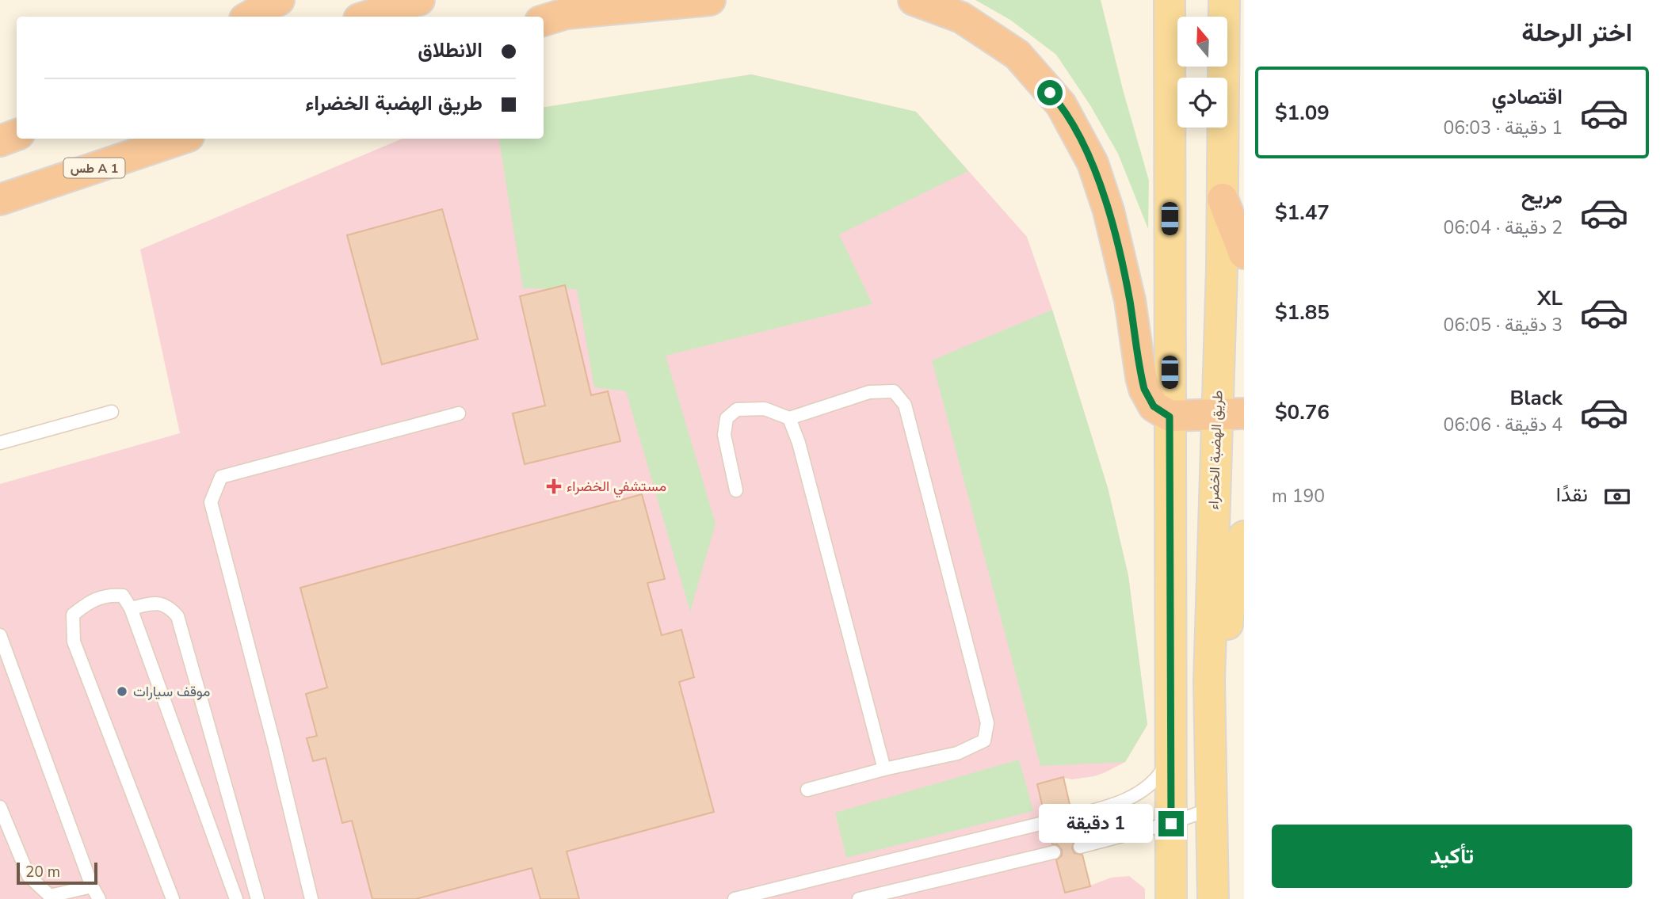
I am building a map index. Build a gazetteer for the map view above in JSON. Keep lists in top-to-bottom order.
{
  "streets": {
    "highway": ["طس A 1"],
    "main road": ["طريق الهضبة الخضراء"]
  },
  "places": {
    "health": ["مستشفي الخضراء"],
    "other": ["موقف سيارات"]
  },
  "scale_bar": "20 m",
  "north": "top",
  "page": {
    "heading": "اختر الرحلة",
    "banner": ["الانطلاق", "طريق الهضبة الخضراء"],
    "list": [
      {
        "name": "اقتصادي",
        "note": "1 دقيقة · 06:03",
        "value": "$1.09"
      },
      {
        "name": "مريح",
        "note": "2 دقيقة · 06:04",
        "value": "$1.47"
      },
      {
        "name": "XL",
        "note": "3 دقيقة · 06:05",
        "value": "$1.85"
      },
      {
        "name": "Black",
        "note": "4 دقيقة · 06:06",
        "value": "$0.76"
      }
    ],
    "pay": ["نقدًا", "190 m"],
    "bubble": "1 دقيقة",
    "buttons": "تأكيد",
    "scale": "20 m"
  }
}
